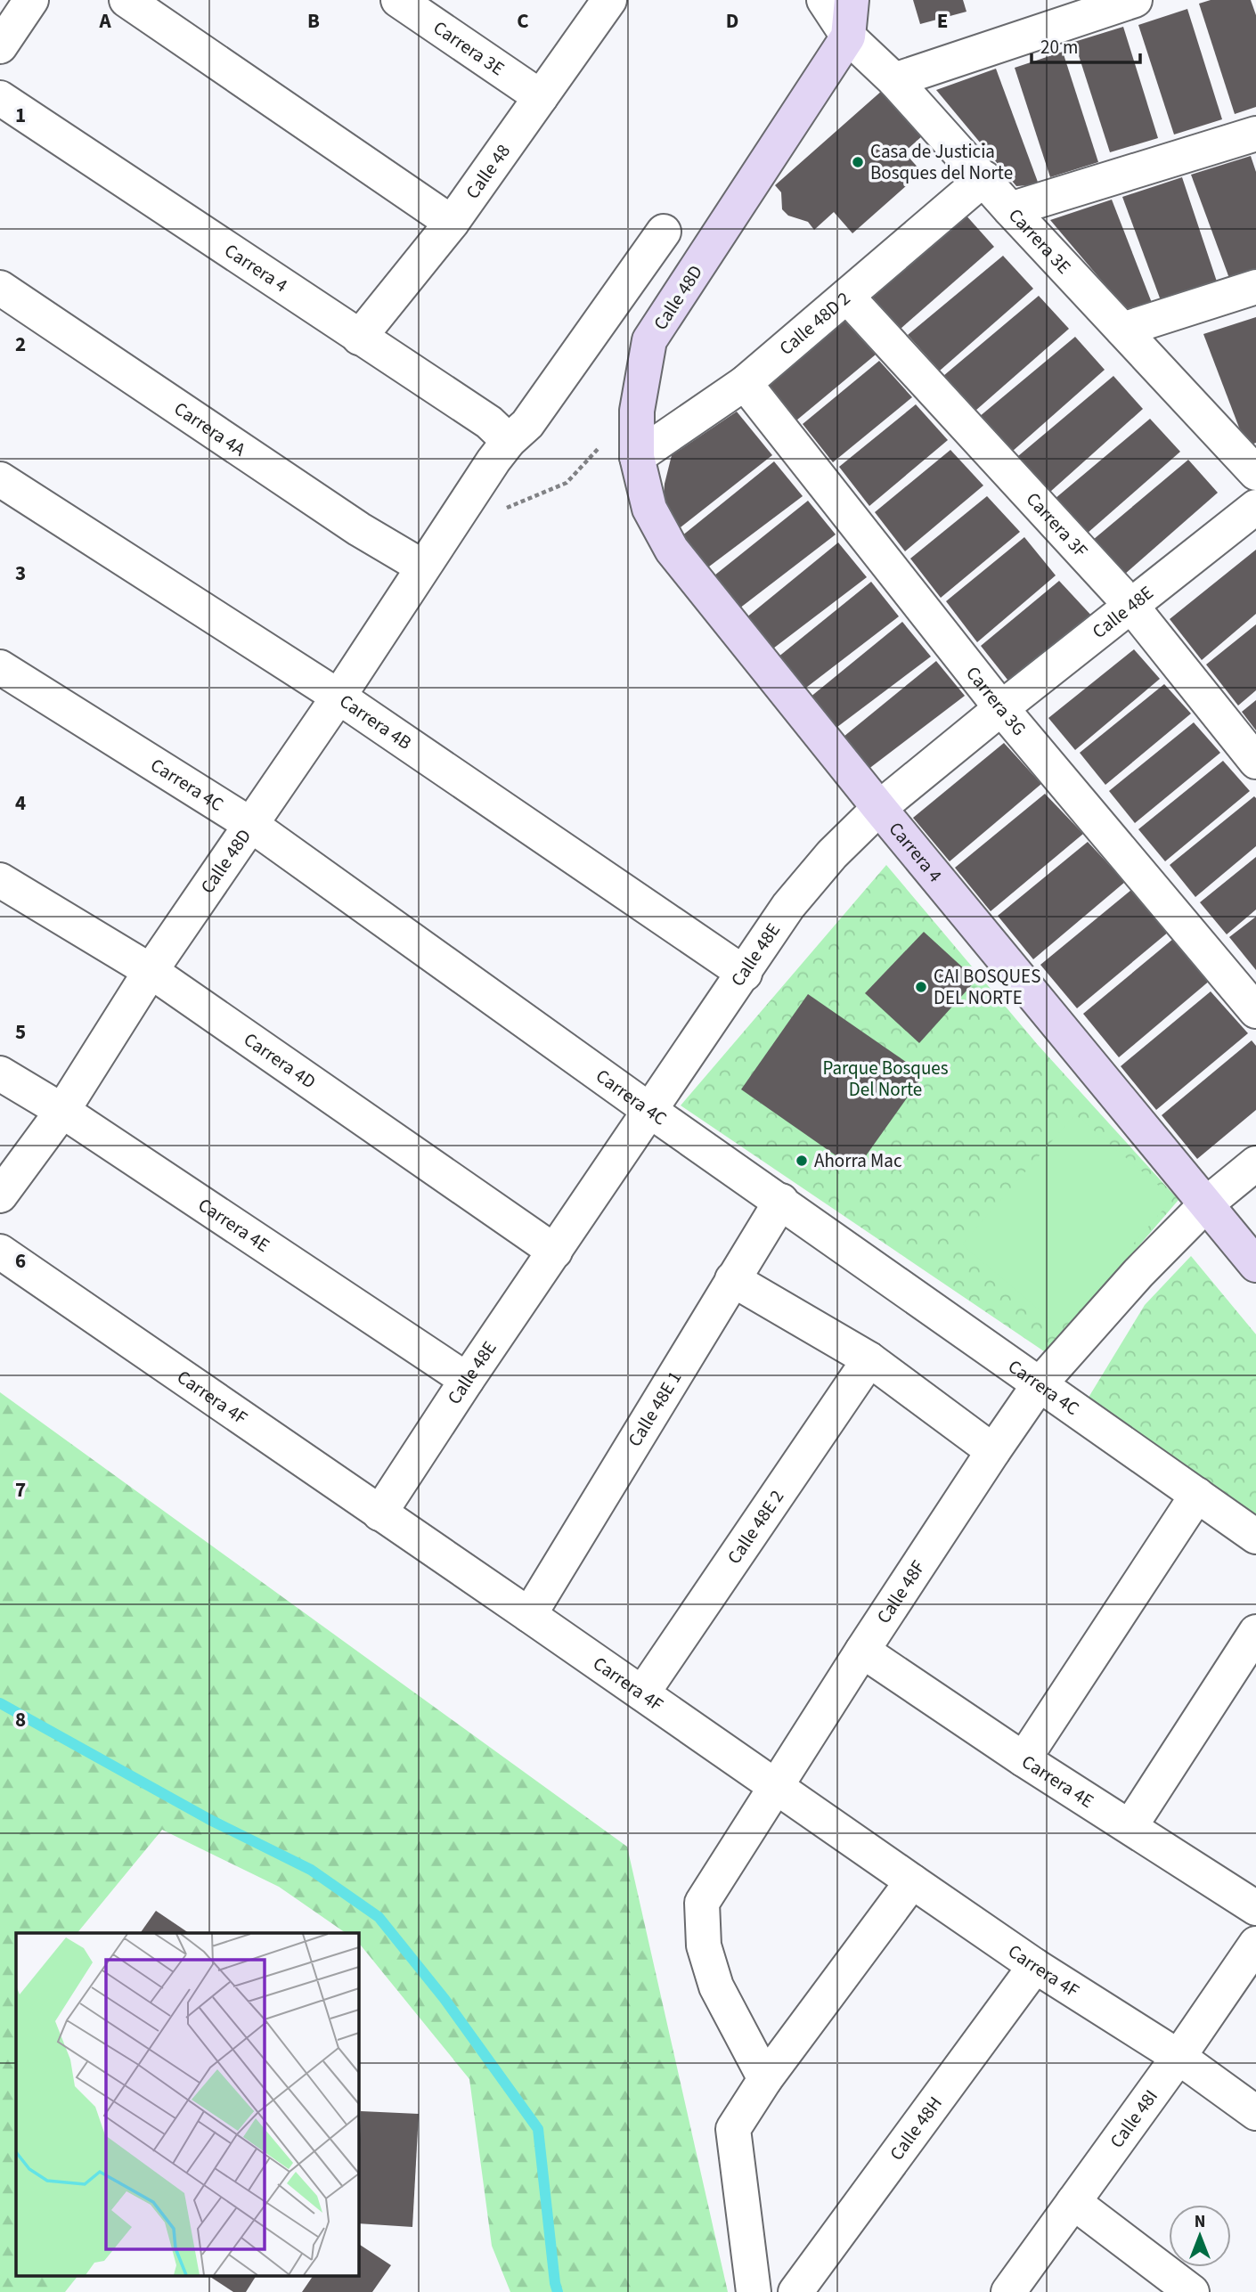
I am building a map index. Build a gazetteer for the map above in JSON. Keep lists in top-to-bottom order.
{
  "streets": {
    "main road": ["Carrera 4", "Calle 48D"],
    "street": [
      "Carrera 3E",
      "Calle 48",
      "Calle 48D 2",
      "Carrera 4A",
      "Carrera 3F",
      "Calle 48E",
      "Carrera 3G",
      "Carrera 4B",
      "Carrera 4C",
      "Carrera 4D",
      "Carrera 4E",
      "Carrera 4F",
      "Calle 48E 1",
      "Calle 48E 2",
      "Calle 48F",
      "Calle 48I",
      "Calle 48H"
    ]
  },
  "crossings": [
    ["Carrera 3E", "Calle 48"],
    ["Carrera 3E", "Calle 48D"],
    ["Carrera 3E", "Calle 48D 2"],
    ["Calle 48", "Carrera 4"],
    ["Carrera 4", "Calle 48D"],
    ["Carrera 4", "Calle 48D 2"],
    ["Carrera 4", "Calle 48E"],
    ["Carrera 4", "Calle 48F"],
    ["Calle 48D", "Carrera 4A"],
    ["Calle 48D", "Carrera 4B"],
    ["Calle 48D", "Carrera 4C"],
    ["Calle 48D", "Carrera 4D"],
    ["Calle 48D", "Carrera 4E"],
    ["Calle 48D 2", "Carrera 3F"],
    ["Calle 48D 2", "Carrera 3G"],
    ["Carrera 3F", "Calle 48E"],
    ["Calle 48E", "Carrera 3G"],
    ["Calle 48E", "Carrera 4B"],
    ["Calle 48E", "Carrera 4C"],
    ["Calle 48E", "Carrera 4D"],
    ["Calle 48E", "Carrera 4E"],
    ["Calle 48E", "Carrera 4F"],
    ["Carrera 4C", "Calle 48E 1"],
    ["Carrera 4C", "Calle 48F"],
    ["Carrera 4E", "Calle 48F"],
    ["Carrera 4F", "Calle 48E 1"],
    ["Carrera 4F", "Calle 48E 2"],
    ["Carrera 4F", "Calle 48F"],
    ["Carrera 4F", "Calle 48I"],
    ["Carrera 4F", "Calle 48H"]
  ],
  "parks": ["Parque Bosques Del Norte"],
  "places": ["Casa de Justicia Bosques del Norte", "CAI BOSQUES DEL NORTE", "Ahorra Mac"],
  "scale_bar": "20 m",
  "north": "top",
  "grid": {
    "columns": [
      "A",
      "B",
      "C",
      "D",
      "E"
    ],
    "rows": [
      "1",
      "2",
      "3",
      "4",
      "5",
      "6",
      "7",
      "8"
    ]
  }
}
